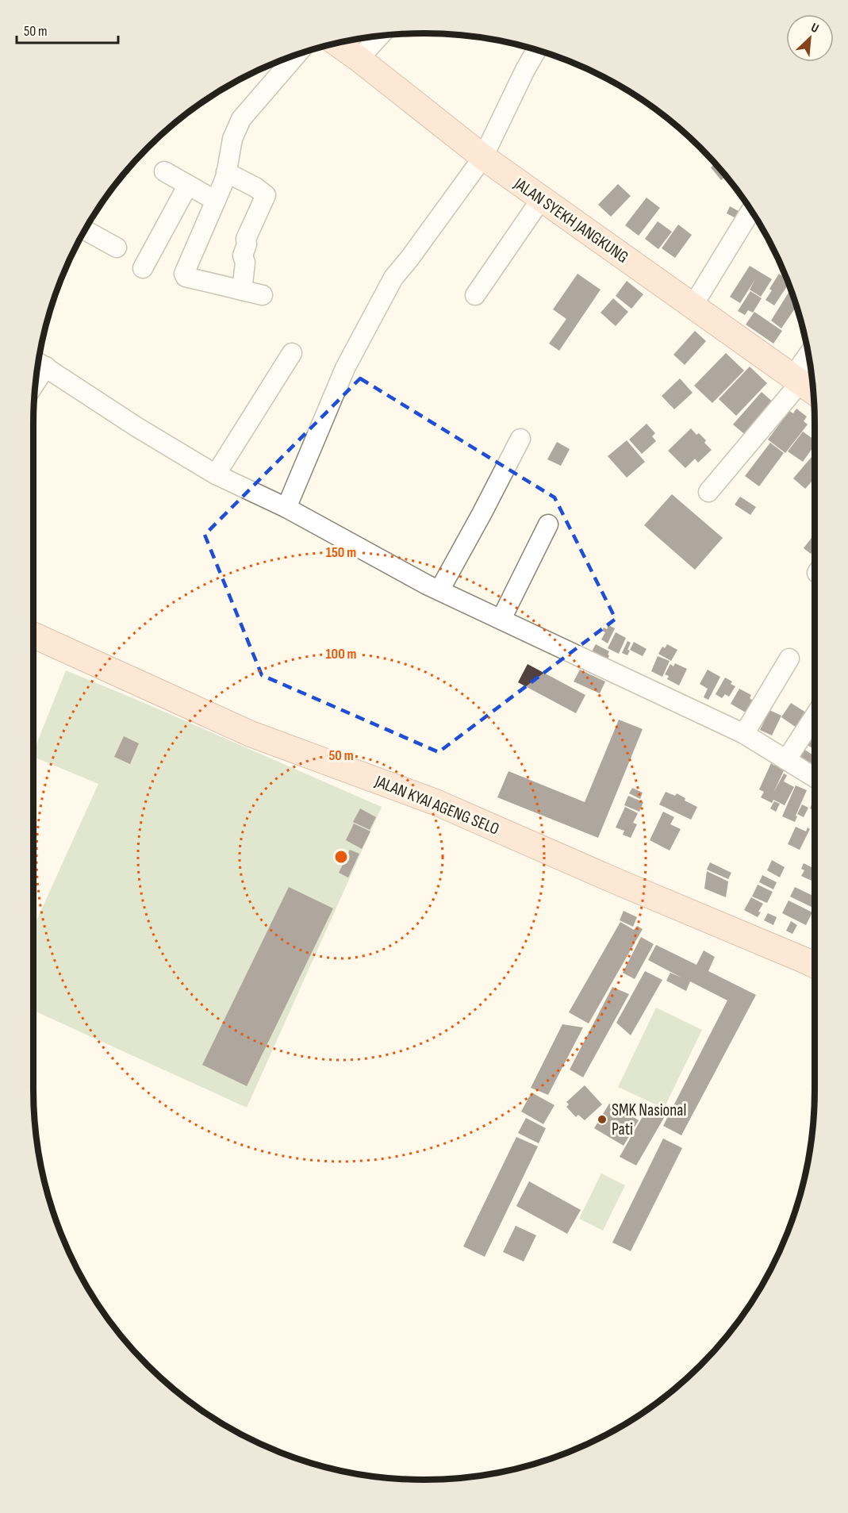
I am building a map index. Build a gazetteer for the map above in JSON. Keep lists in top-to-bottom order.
{
  "streets": {
    "main road": ["JALAN SYEKH JANGKUNG", "JALAN KYAI AGENG SELO"]
  },
  "places": ["SMK Nasional Pati"],
  "scale_bar": "50 m",
  "north": "top right",
  "rings": ["150 m", "100 m", "50 m"]
}
